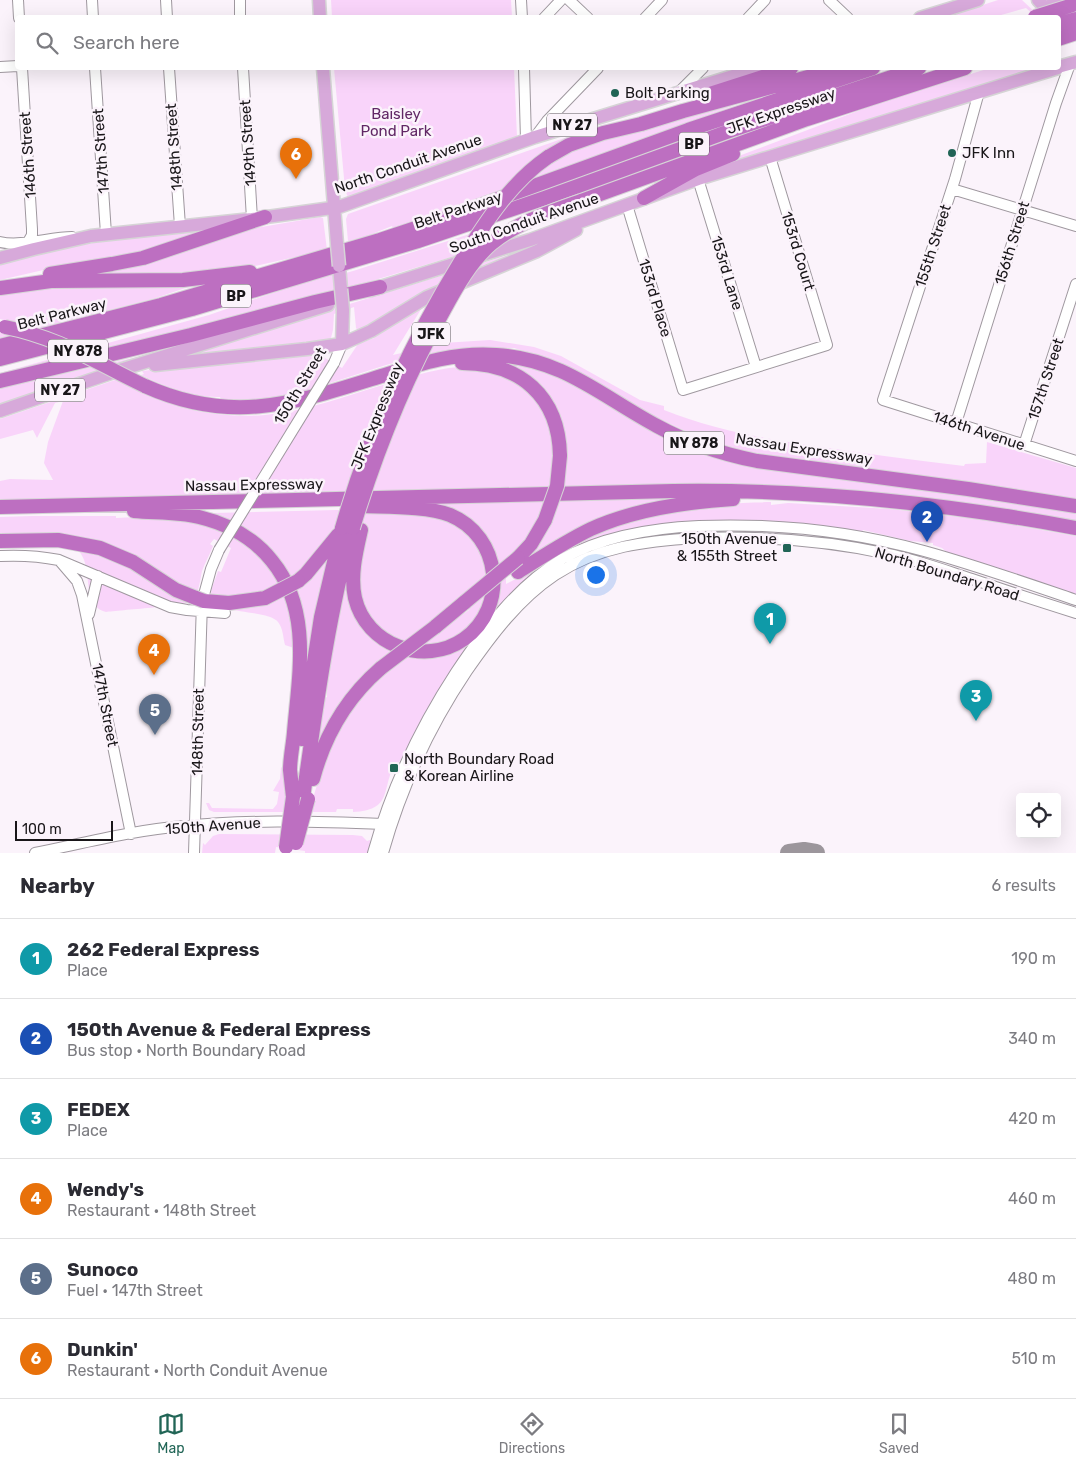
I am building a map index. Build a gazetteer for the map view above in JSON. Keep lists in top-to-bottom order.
{
  "streets": {
    "highway": [
      "JFK Expressway",
      "BP",
      "Belt Parkway",
      "JFK",
      "NY 878",
      "Nassau Expressway"
    ],
    "main road": [
      "NY 27",
      "North Conduit Avenue",
      "South Conduit Avenue",
      "150th Street"
    ],
    "street": [
      "149th Street",
      "148th Street",
      "147th Street",
      "146th Street",
      "156th Street",
      "155th Street",
      "153rd Court",
      "153rd Lane",
      "153rd Place",
      "157th Street",
      "146th Avenue",
      "North Boundary Road",
      "150th Avenue"
    ]
  },
  "crossings": [
    ["JFK Expressway", "North Conduit Avenue"],
    ["149th Street", "North Conduit Avenue"],
    ["148th Street", "North Conduit Avenue"],
    ["148th Street", "150th Street"],
    ["148th Street", "150th Avenue"],
    ["147th Street", "North Conduit Avenue"],
    ["147th Street", "150th Avenue"],
    ["North Conduit Avenue", "150th Street"],
    ["South Conduit Avenue", "155th Street"],
    ["South Conduit Avenue", "153rd Court"],
    ["South Conduit Avenue", "153rd Lane"],
    ["South Conduit Avenue", "153rd Place"],
    ["156th Street", "146th Avenue"],
    ["155th Street", "146th Avenue"],
    ["153rd Court", "153rd Lane"],
    ["153rd Court", "153rd Place"],
    ["153rd Lane", "153rd Place"],
    ["157th Street", "146th Avenue"],
    ["North Boundary Road", "150th Avenue"]
  ],
  "parks": ["Baisley Pond Park"],
  "places": {
    "other": ["Bolt Parking", "JFK Inn"],
    "transit": ["150th Avenue & 155th Street", "North Boundary Road & Korean Airline"]
  },
  "scale_bar": "100 m",
  "page": {
    "search": "Search here",
    "pins": [
      "6",
      "2",
      "1",
      "4",
      "3",
      "5"
    ],
    "scale": "100 m",
    "heading": ["Nearby", "6 results"],
    "list": [
      {
        "mark": "1",
        "name": "262 Federal Express",
        "note": "Place",
        "value": "190 m"
      },
      {
        "mark": "2",
        "name": "150th Avenue & Federal Express",
        "note": "Bus stop · North Boundary Road",
        "value": "340 m"
      },
      {
        "mark": "3",
        "name": "FEDEX",
        "note": "Place",
        "value": "420 m"
      },
      {
        "mark": "4",
        "name": "Wendy's",
        "note": "Restaurant · 148th Street",
        "value": "460 m"
      },
      {
        "mark": "5",
        "name": "Sunoco",
        "note": "Fuel · 147th Street",
        "value": "480 m"
      },
      {
        "mark": "6",
        "name": "Dunkin'",
        "note": "Restaurant · North Conduit Avenue",
        "value": "510 m"
      }
    ],
    "nav": ["Map", "Directions", "Saved"]
  }
}
